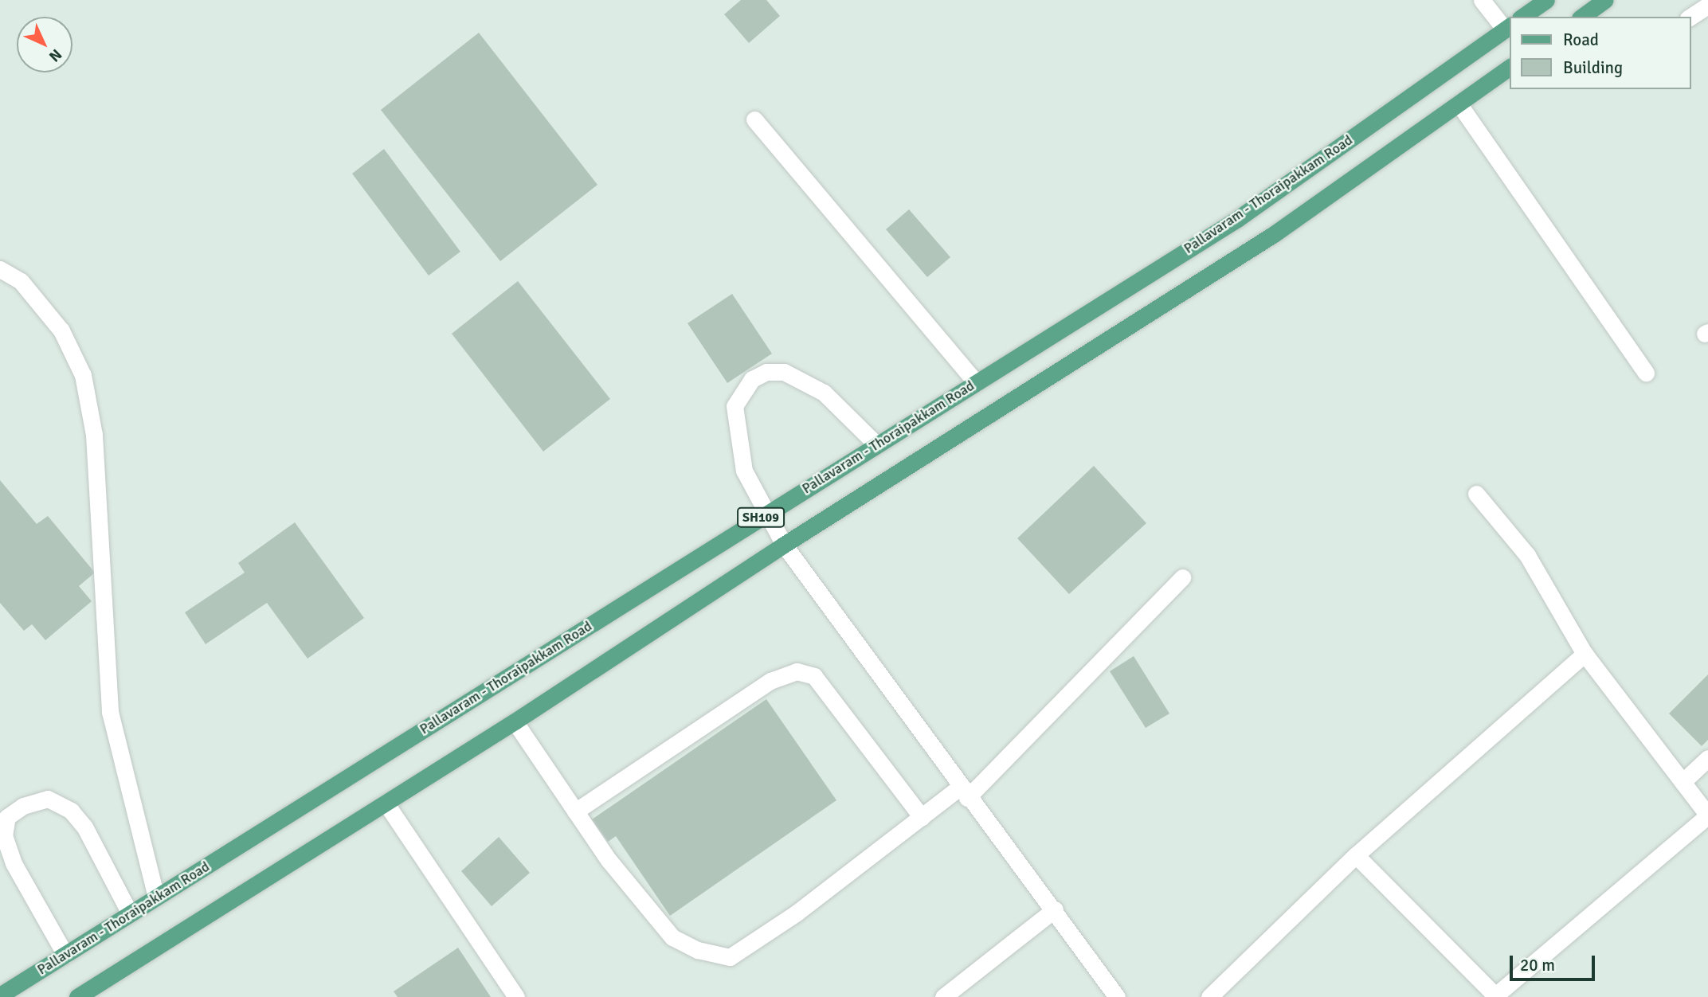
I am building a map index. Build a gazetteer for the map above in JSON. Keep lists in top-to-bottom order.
{
  "streets": {
    "main road": ["Pallavaram - Thoraipakkam Road", "SH109"]
  },
  "legend": ["Road", "Building"],
  "scale_bar": "20 m",
  "north": "bottom right"
}
